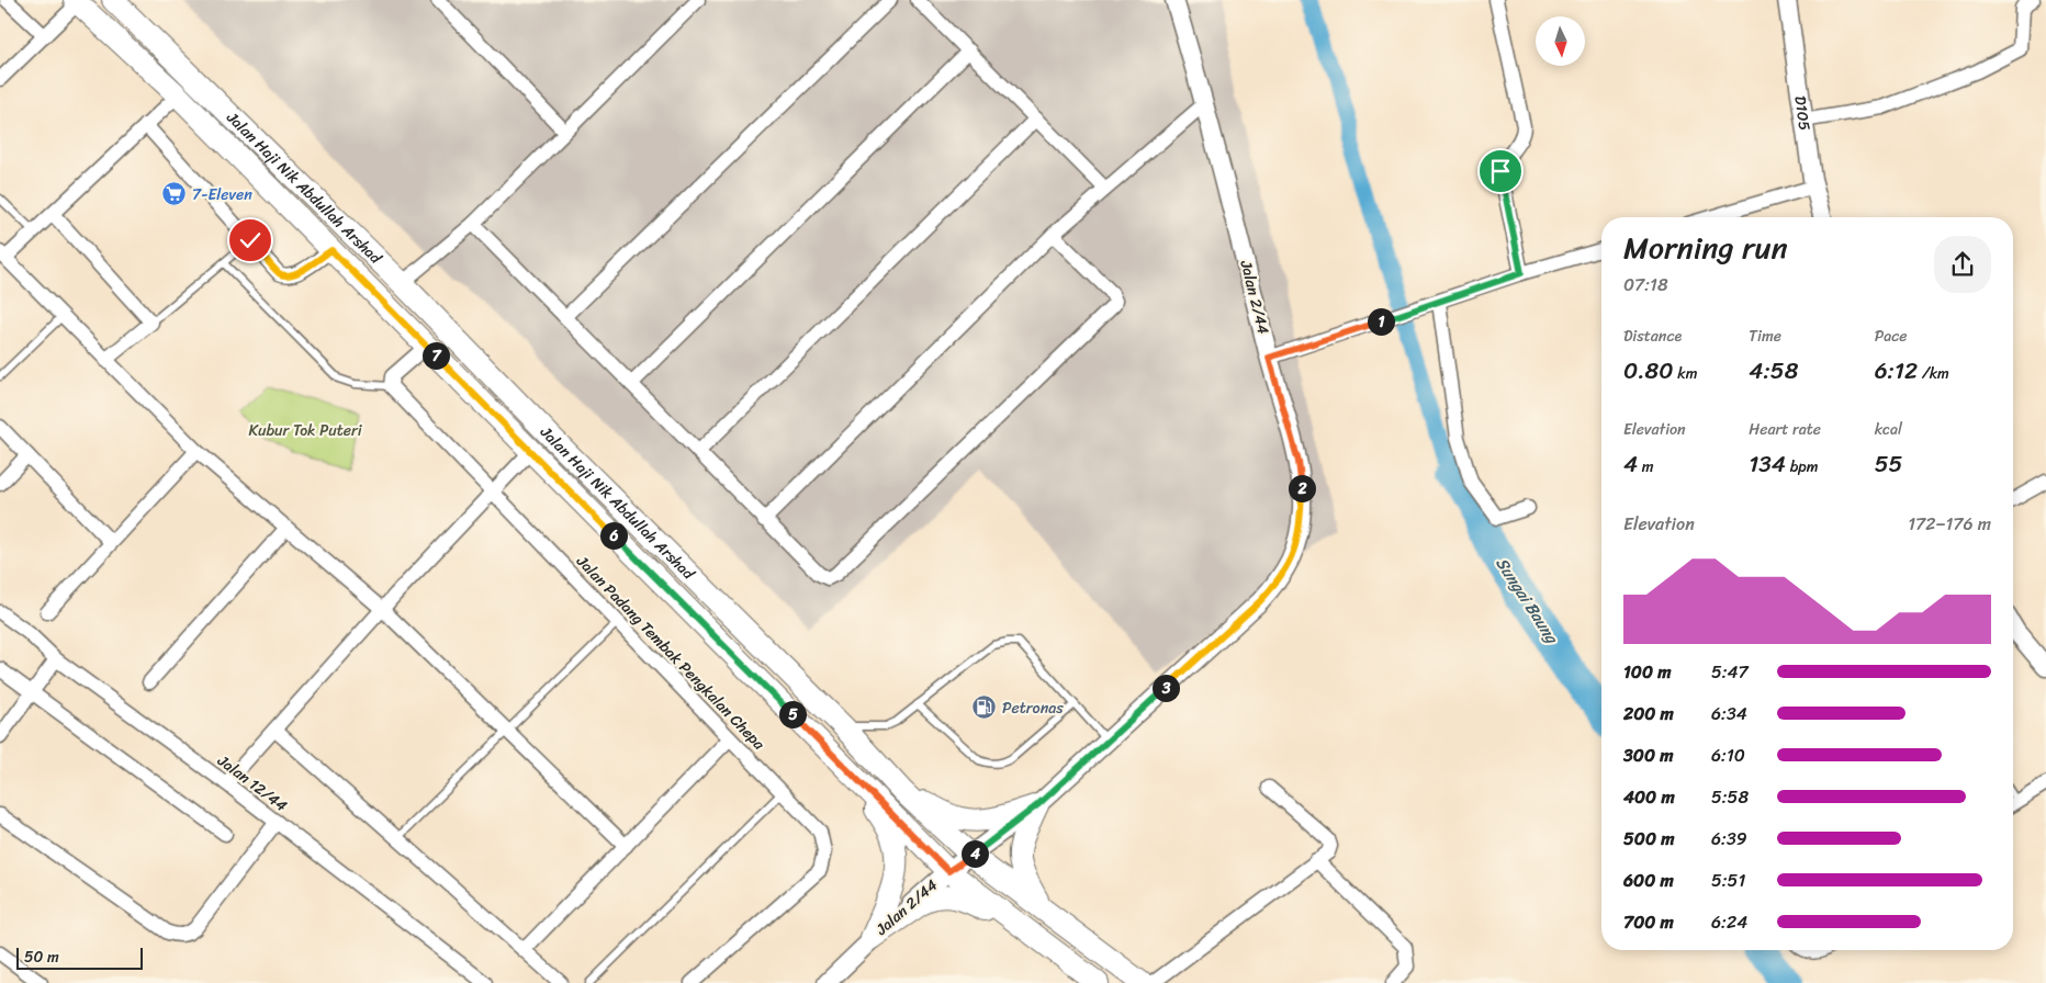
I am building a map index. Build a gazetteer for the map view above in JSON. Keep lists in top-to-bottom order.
{
  "streets": {
    "main road": ["Jalan Haji Nik Abdullah Arshad"],
    "street": [
      "D105",
      "Jalan 2/44",
      "Jalan Padang Tembak Pengkalan Chepa",
      "Jalan 12/44"
    ]
  },
  "crossings": [
    ["Jalan Haji Nik Abdullah Arshad", "Jalan 2/44"]
  ],
  "water": ["Sungai Baung"],
  "parks": ["Kubur Tok Puteri"],
  "places": {
    "supermarket": ["7-Eleven"],
    "fuel station": ["Petronas"]
  },
  "scale_bar": "50 m",
  "north": "bottom",
  "page": {
    "heading": ["Morning run", "07:18"],
    "pins": [
      "1",
      "7",
      "2",
      "6",
      "3",
      "5",
      "4"
    ],
    "stats": [
      ["Distance", "0.80 km"],
      ["Time", "4:58"],
      ["Pace", "6:12 /km"],
      ["Elevation", "4 m"],
      ["Heart rate", "134 bpm"],
      ["kcal", "55"]
    ],
    "chart": ["Elevation", "172–176 m"],
    "list": [
      {
        "name": "100 m",
        "note": "5:47"
      },
      {
        "name": "200 m",
        "note": "6:34"
      },
      {
        "name": "300 m",
        "note": "6:10"
      },
      {
        "name": "400 m",
        "note": "5:58"
      },
      {
        "name": "500 m",
        "note": "6:39"
      },
      {
        "name": "600 m",
        "note": "5:51"
      },
      {
        "name": "700 m",
        "note": "6:24"
      }
    ],
    "scale": "50 m"
  }
}
